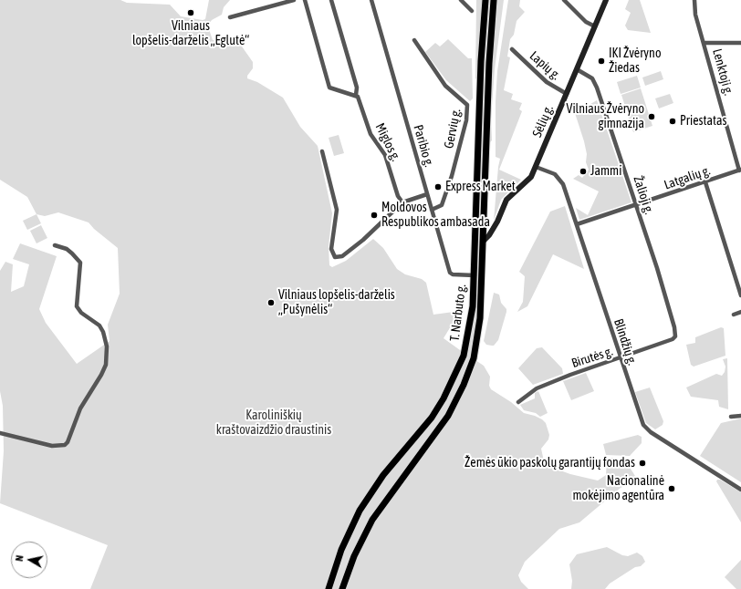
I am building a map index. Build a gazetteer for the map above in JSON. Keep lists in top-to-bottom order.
{
  "streets": {
    "main road": ["Sėlių g.", "T. Narbuto g."],
    "street": [
      "Lapių g.",
      "Lenktoji g.",
      "Gervių g.",
      "Miglos g.",
      "Paribio g.",
      "Latgalių g.",
      "Žalioji g.",
      "Blindžių g.",
      "Birutės g."
    ]
  },
  "crossings": [
    ["Lapių g.", "Sėlių g."],
    ["Lenktoji g.", "Latgalių g."],
    ["Sėlių g.", "Žalioji g."],
    ["Sėlių g.", "T. Narbuto g."],
    ["Sėlių g.", "Blindžių g."],
    ["Gervių g.", "Paribio g."],
    ["Paribio g.", "T. Narbuto g."],
    ["Latgalių g.", "Žalioji g."],
    ["Latgalių g.", "Blindžių g."],
    ["Žalioji g.", "Birutės g."],
    ["Blindžių g.", "Birutės g."]
  ],
  "parks": ["Karoliniškių kraštovaizdžio draustinis"],
  "places": [
    "Vilniaus lopšelis-darželis „Eglutė“",
    "IKI Žvėryno Žiedas",
    "Vilniaus Žvėryno gimnazija",
    "Priestatas",
    "Jammi",
    "Express Market",
    "Moldovos Respublikos ambasada",
    "Vilniaus lopšelis-darželis „Pušynėlis“",
    "Žemės ūkio paskolų garantijų fondas",
    "Nacionalinė mokėjimo agentūra"
  ],
  "north": "left"
}
